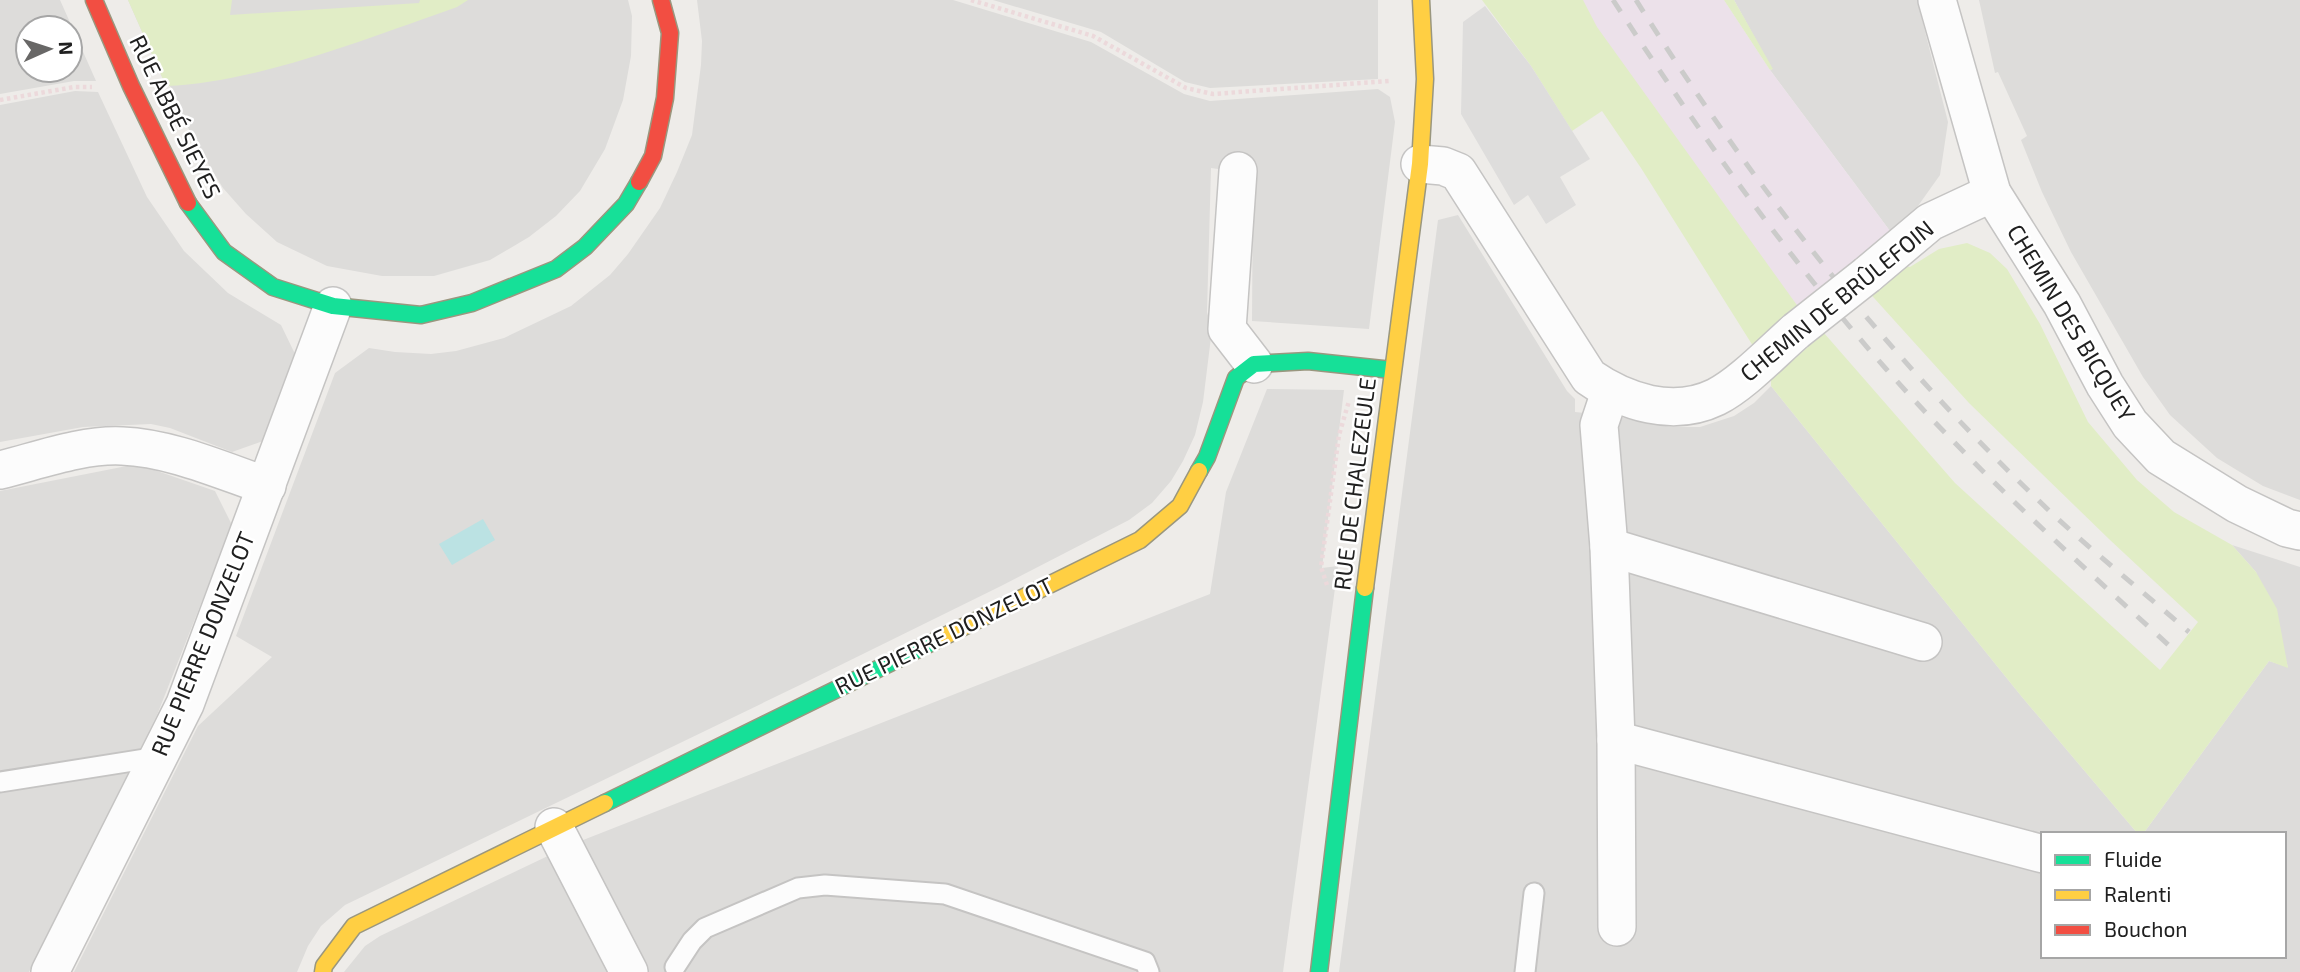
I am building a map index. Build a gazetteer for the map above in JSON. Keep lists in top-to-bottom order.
{
  "streets": {
    "street": [
      "RUE ABBÉ SIEYES",
      "CHEMIN DE BRÛLEFOIN",
      "CHEMIN DES BICQUEY",
      "RUE DE CHALEZEULE",
      "RUE PIERRE DONZELOT"
    ]
  },
  "crossings": [
    ["RUE ABBÉ SIEYES", "RUE PIERRE DONZELOT"],
    ["CHEMIN DE BRÛLEFOIN", "CHEMIN DES BICQUEY"],
    ["CHEMIN DE BRÛLEFOIN", "RUE DE CHALEZEULE"]
  ],
  "legend": ["Fluide", "Ralenti", "Bouchon"],
  "north": "right"
}
